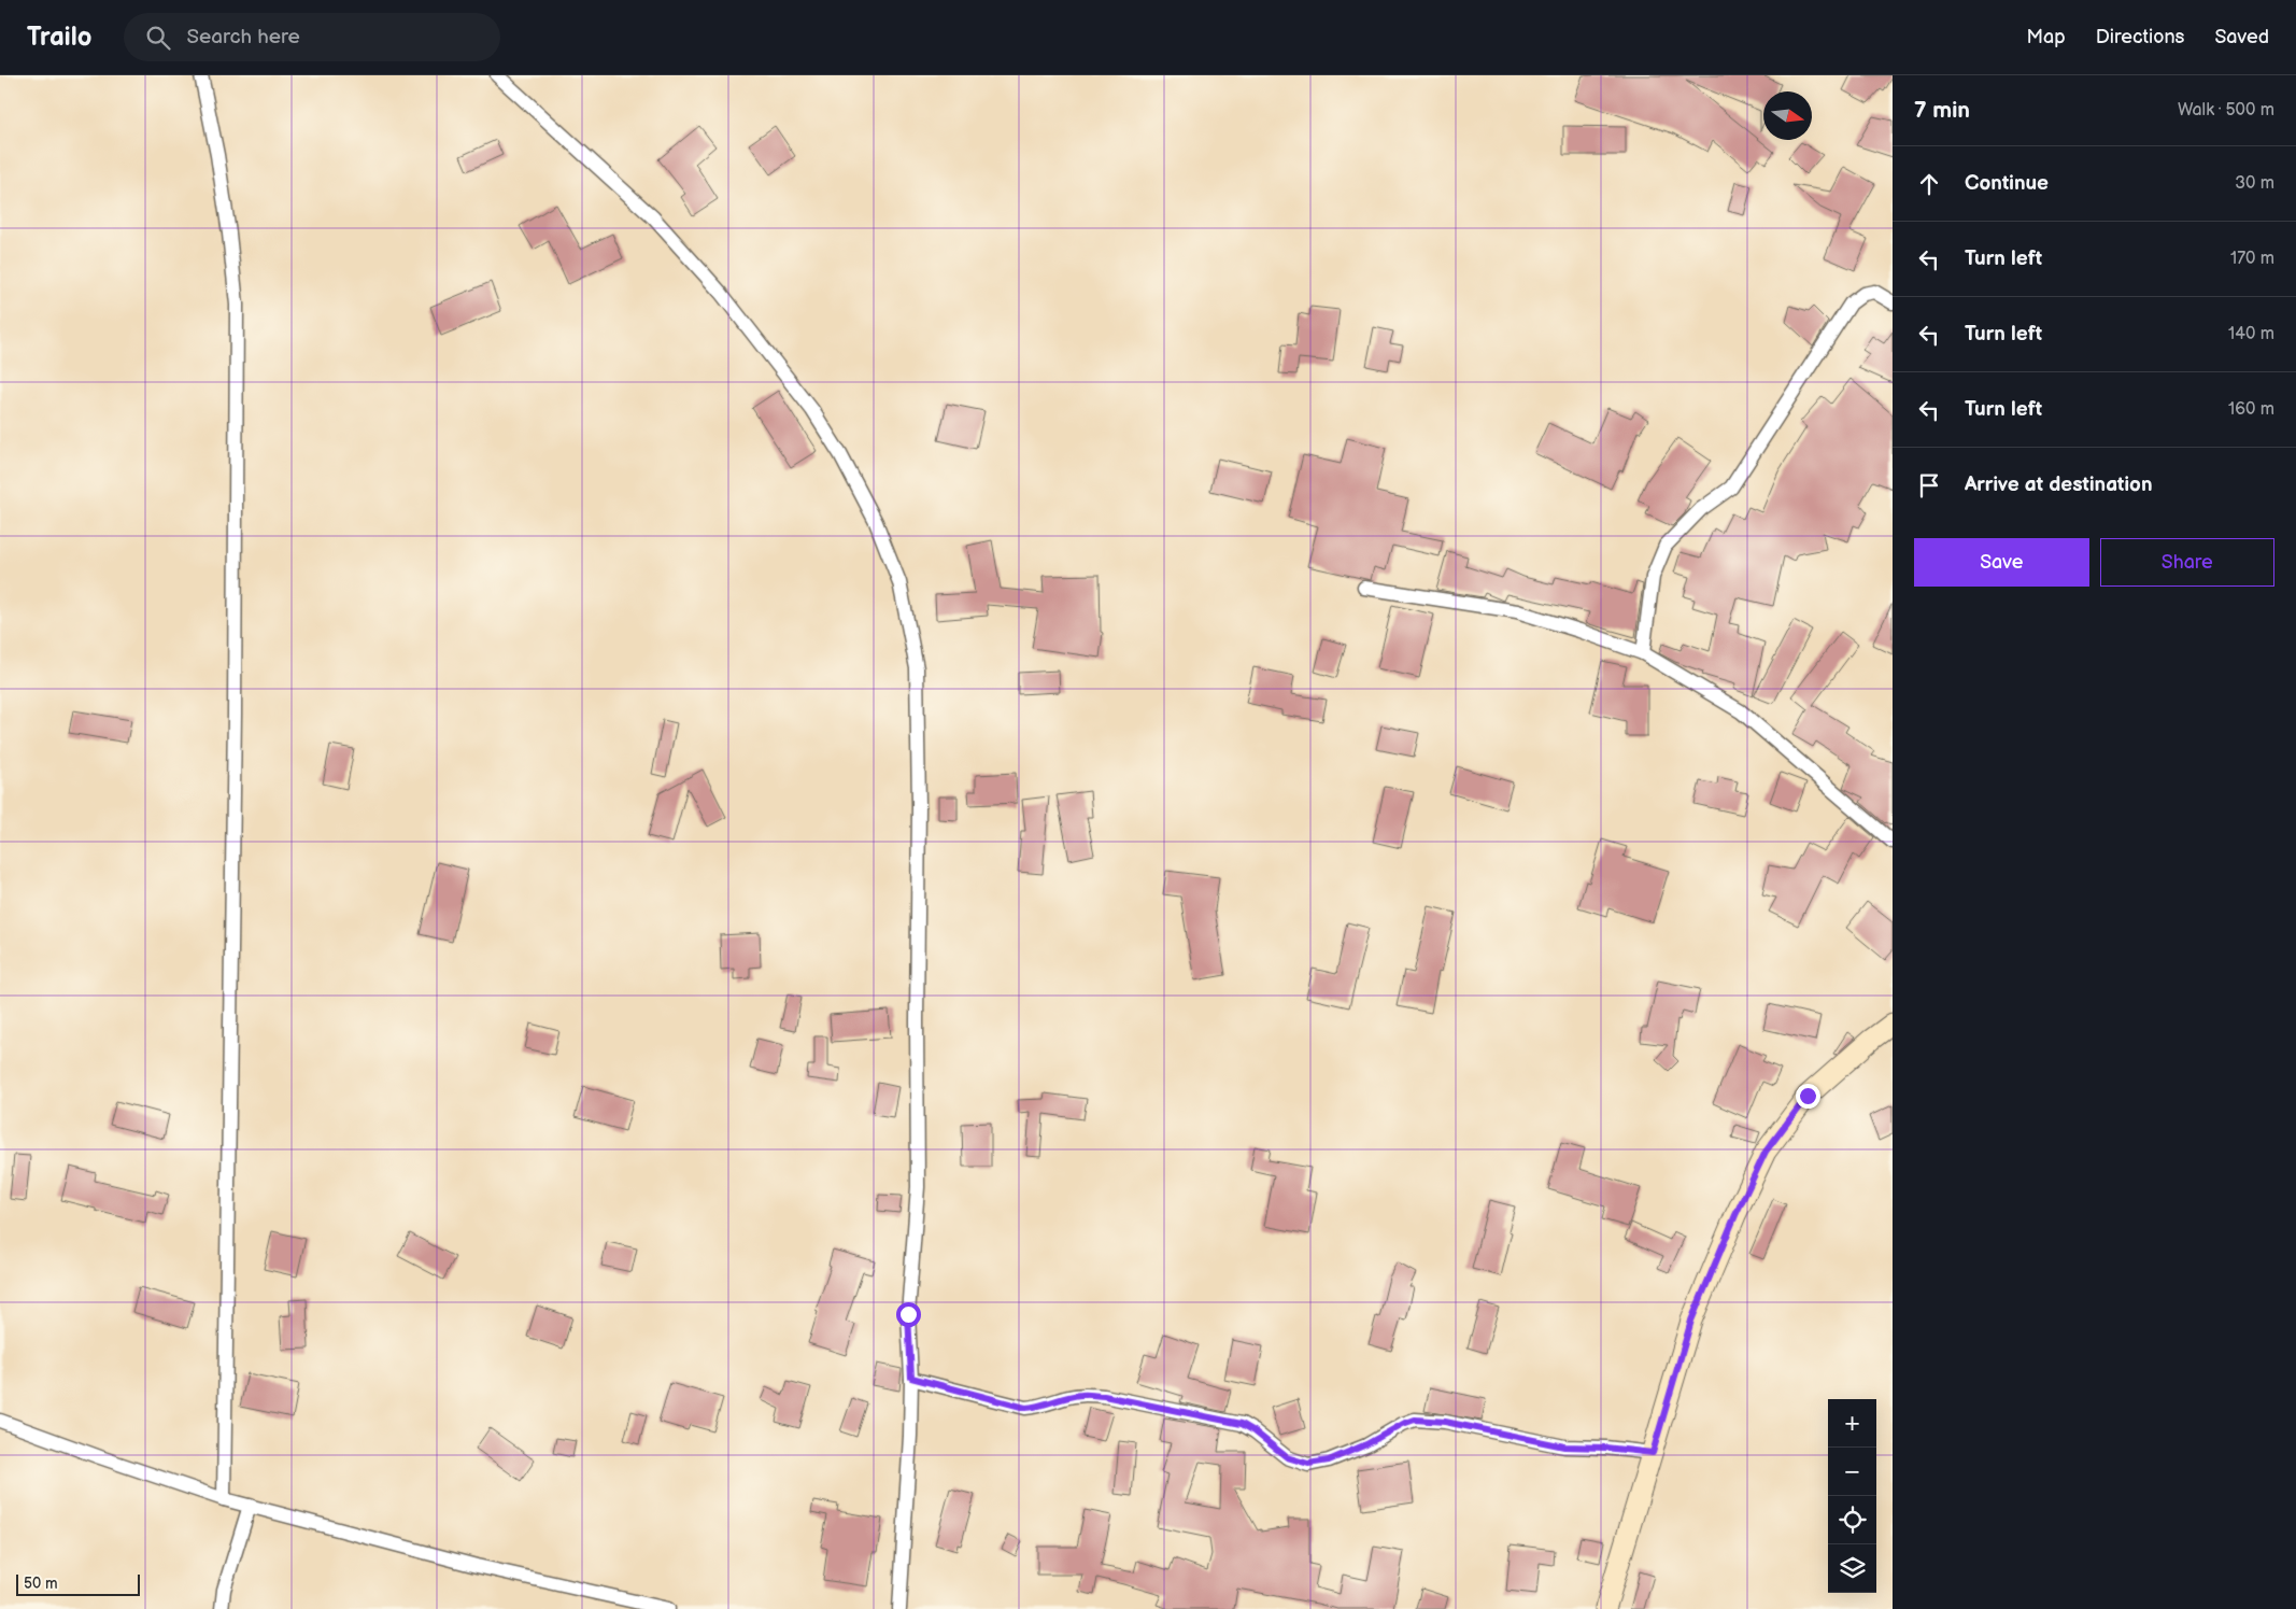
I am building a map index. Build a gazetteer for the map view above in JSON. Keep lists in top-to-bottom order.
{
  "scale_bar": "50 m",
  "north": "right",
  "page": {
    "header": "Trailo",
    "search": "Search here",
    "nav": ["Map", "Directions", "Saved"],
    "heading": ["7 min", "Walk · 500 m"],
    "list": [
      ["Continue", "30 m"],
      ["Turn left", "170 m"],
      ["Turn left", "140 m"],
      ["Turn left", "160 m"],
      "Arrive at destination"
    ],
    "buttons": ["Save", "Share"],
    "map_buttons": ["+", "−"],
    "scale": "50 m"
  }
}
